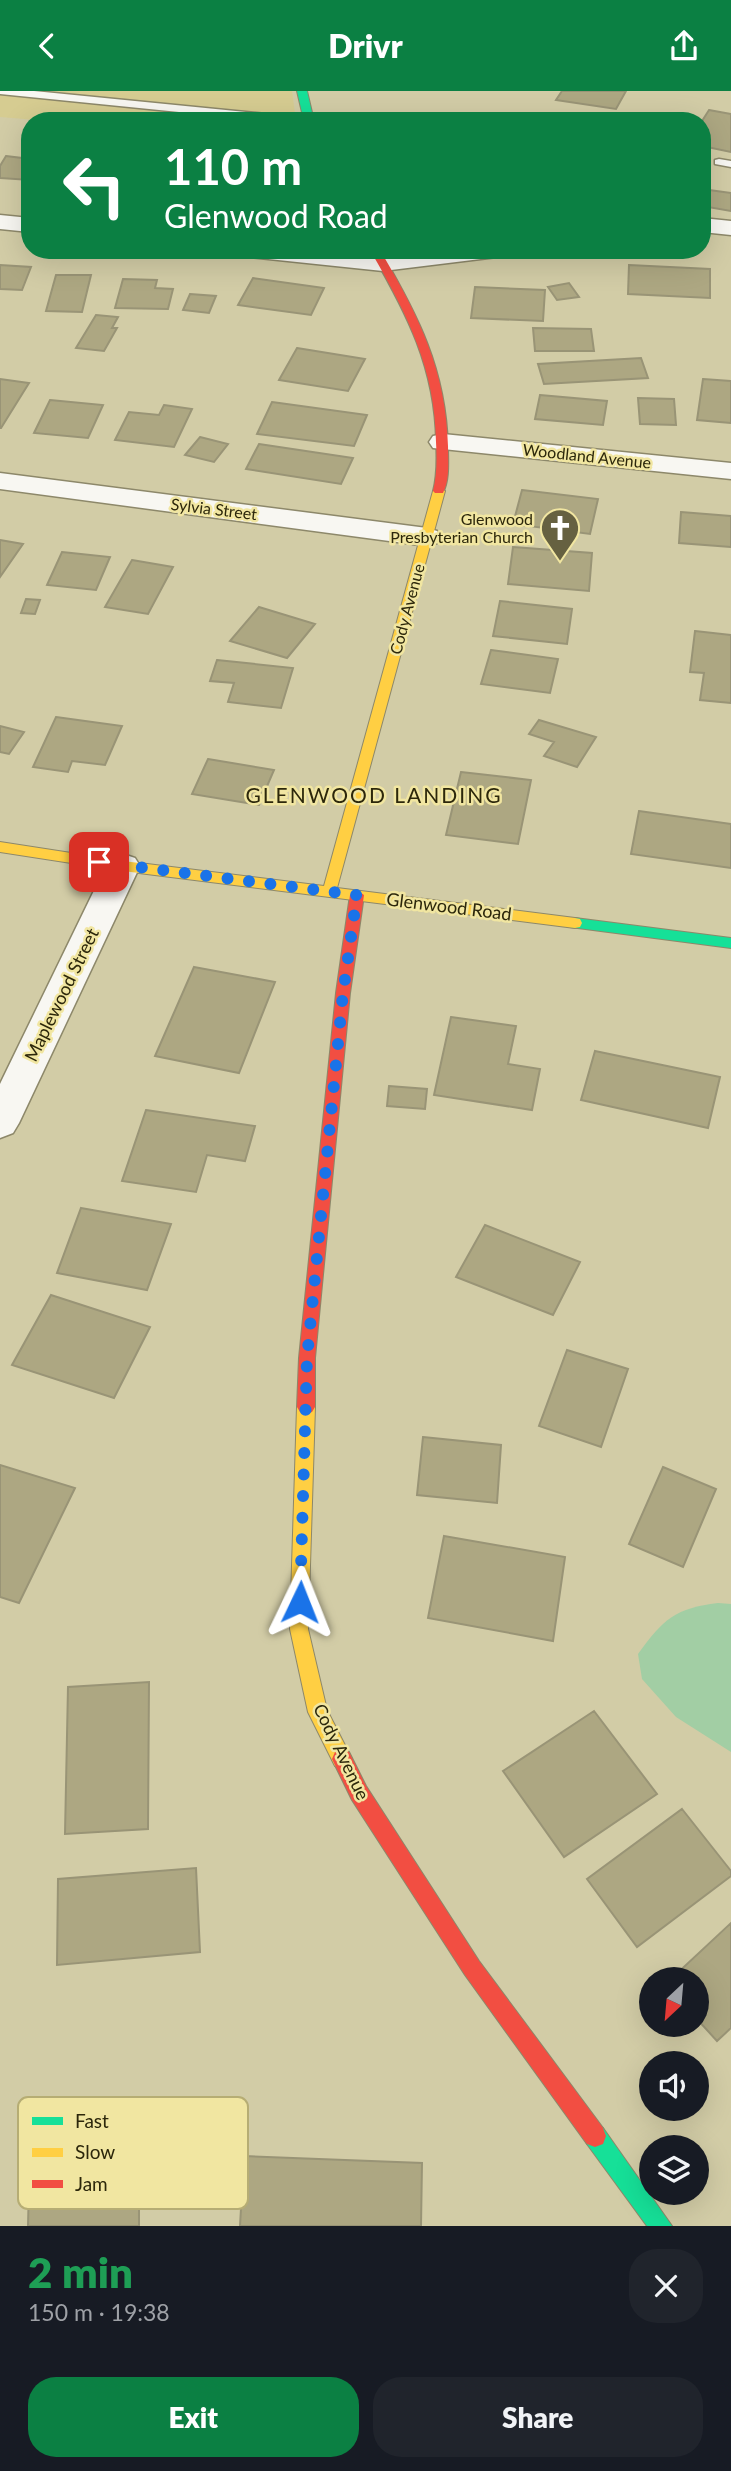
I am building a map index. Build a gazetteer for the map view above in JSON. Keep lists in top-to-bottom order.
{
  "streets": {
    "street": [
      "Woodland Avenue",
      "Sylvia Street",
      "Cody Avenue",
      "Glenwood Road",
      "Maplewood Street"
    ]
  },
  "crossings": [
    ["Woodland Avenue", "Cody Avenue"],
    ["Sylvia Street", "Cody Avenue"],
    ["Cody Avenue", "Glenwood Road"],
    ["Glenwood Road", "Maplewood Street"]
  ],
  "districts": ["GLENWOOD LANDING"],
  "places": {
    "church": ["Glenwood Presbyterian Church"]
  },
  "legend": ["Fast", "Slow", "Jam"],
  "north": "bottom left",
  "page": {
    "header": "Drivr",
    "turn": ["110 m", "Glenwood Road"],
    "heading": ["2 min", "150 m · 19:38"],
    "buttons": ["Exit", "Share"]
  }
}
